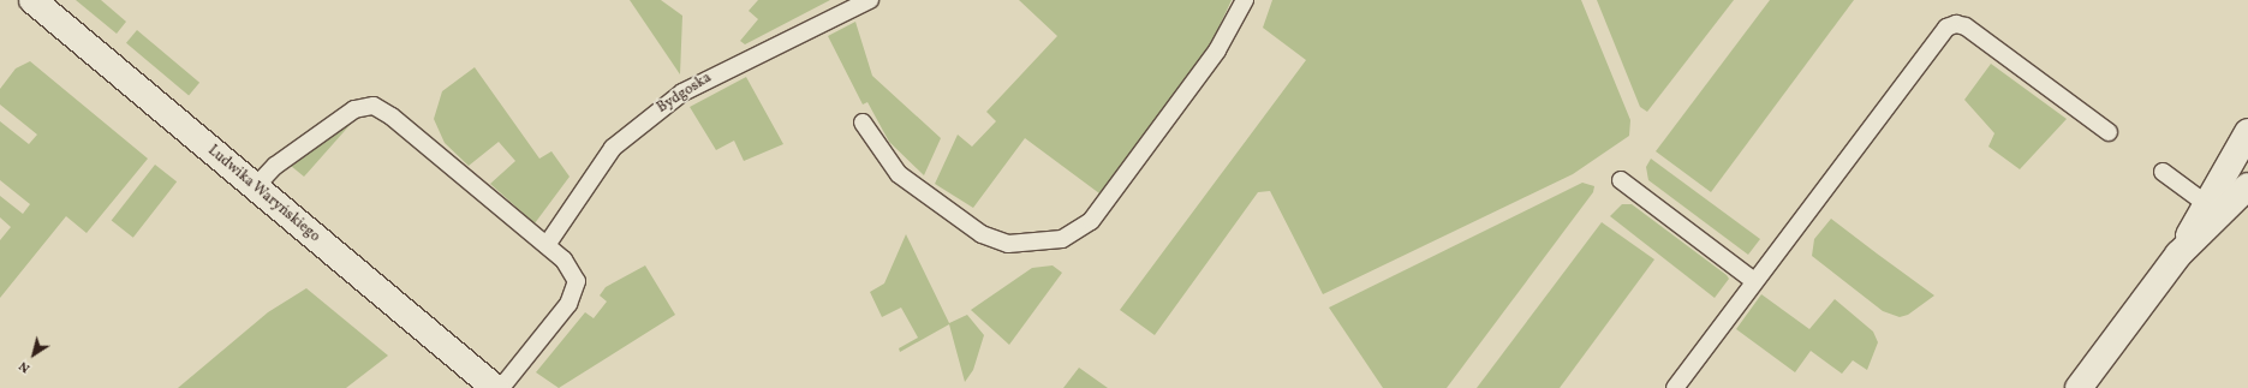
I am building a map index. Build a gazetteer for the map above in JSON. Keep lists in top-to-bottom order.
{
  "streets": {
    "street": ["Ludwika Waryńskiego"],
    "lane": ["Bydgoska"]
  },
  "north": "bottom left"
}
